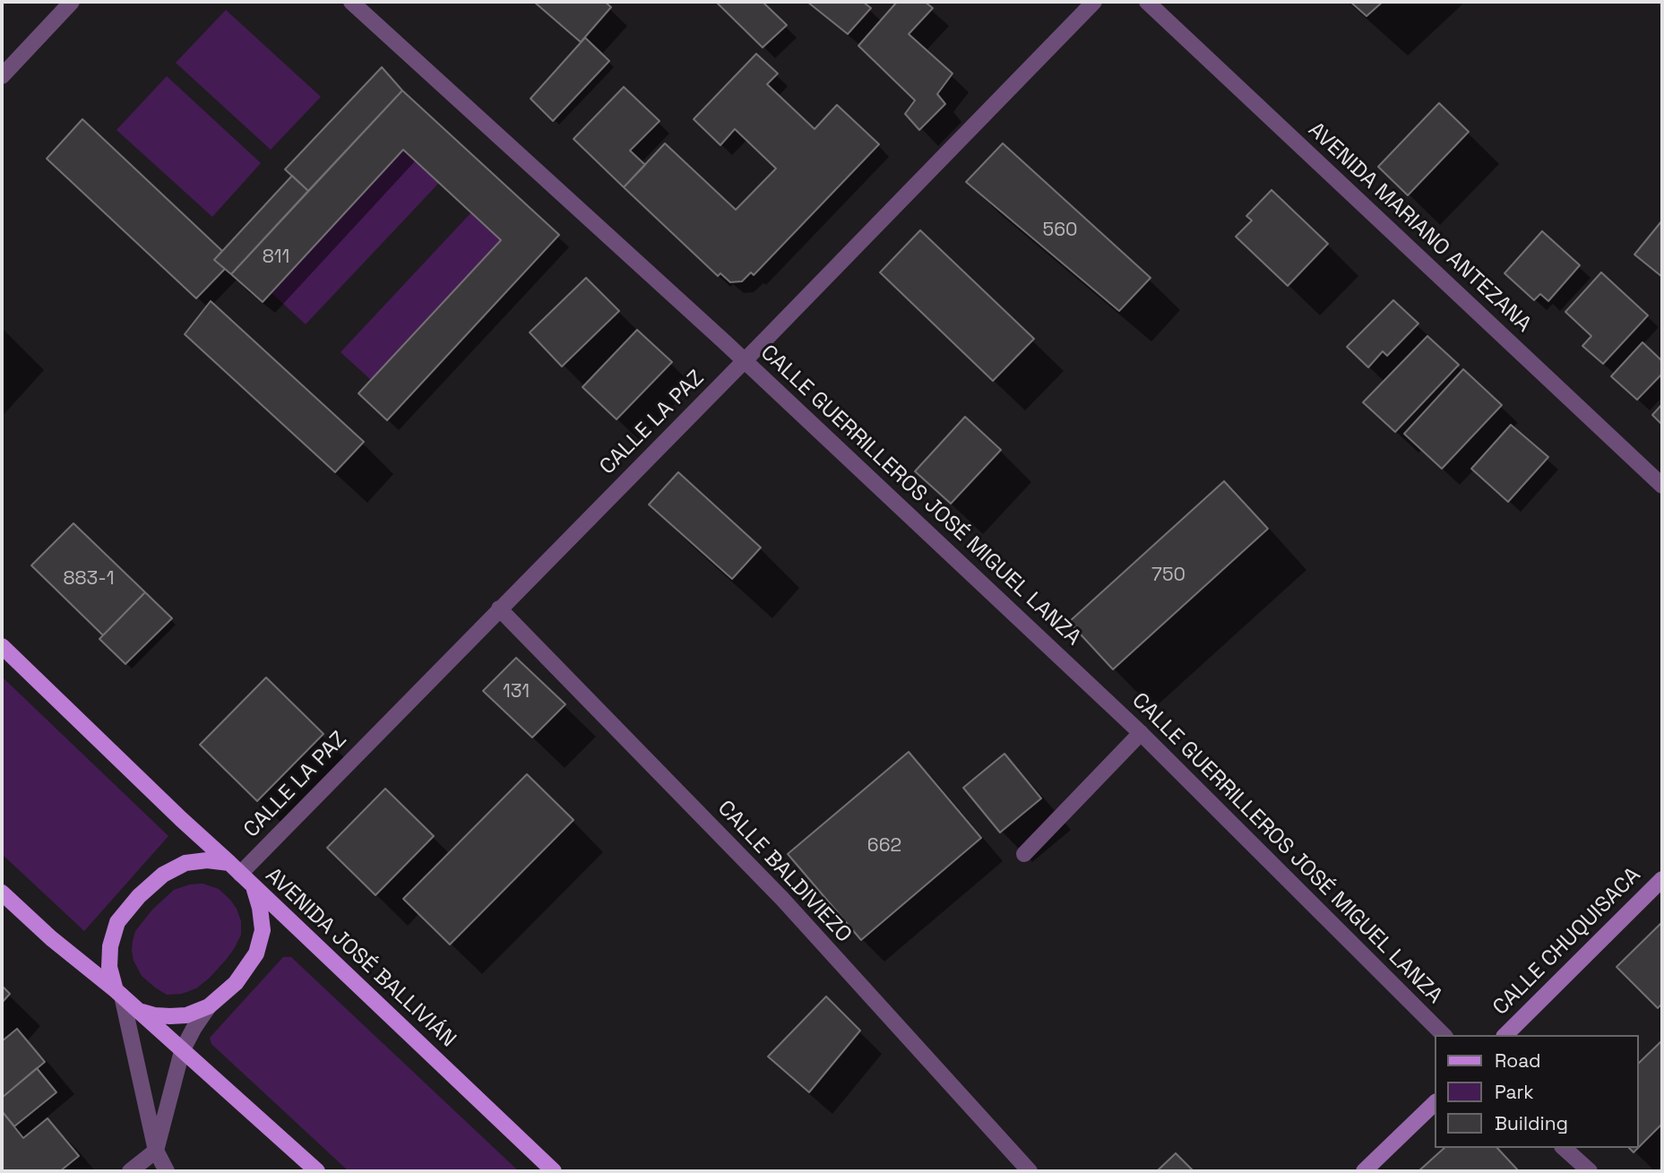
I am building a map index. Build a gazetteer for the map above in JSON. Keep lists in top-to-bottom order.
{
  "streets": {
    "main road": ["CALLE CHUQUISACA", "AVENIDA JOSÉ BALLIVIÁN"],
    "street": [
      "AVENIDA MARIANO ANTEZANA",
      "CALLE LA PAZ",
      "CALLE GUERRILLEROS JOSÉ MIGUEL LANZA",
      "CALLE BALDIVIEZO"
    ]
  },
  "crossings": [
    ["CALLE LA PAZ", "CALLE GUERRILLEROS JOSÉ MIGUEL LANZA"],
    ["CALLE LA PAZ", "CALLE BALDIVIEZO"],
    ["CALLE LA PAZ", "AVENIDA JOSÉ BALLIVIÁN"]
  ],
  "house_numbers": [
    "560",
    "811",
    "750",
    "883-1",
    "131",
    "662"
  ],
  "legend": ["Road", "Park", "Building"]
}
